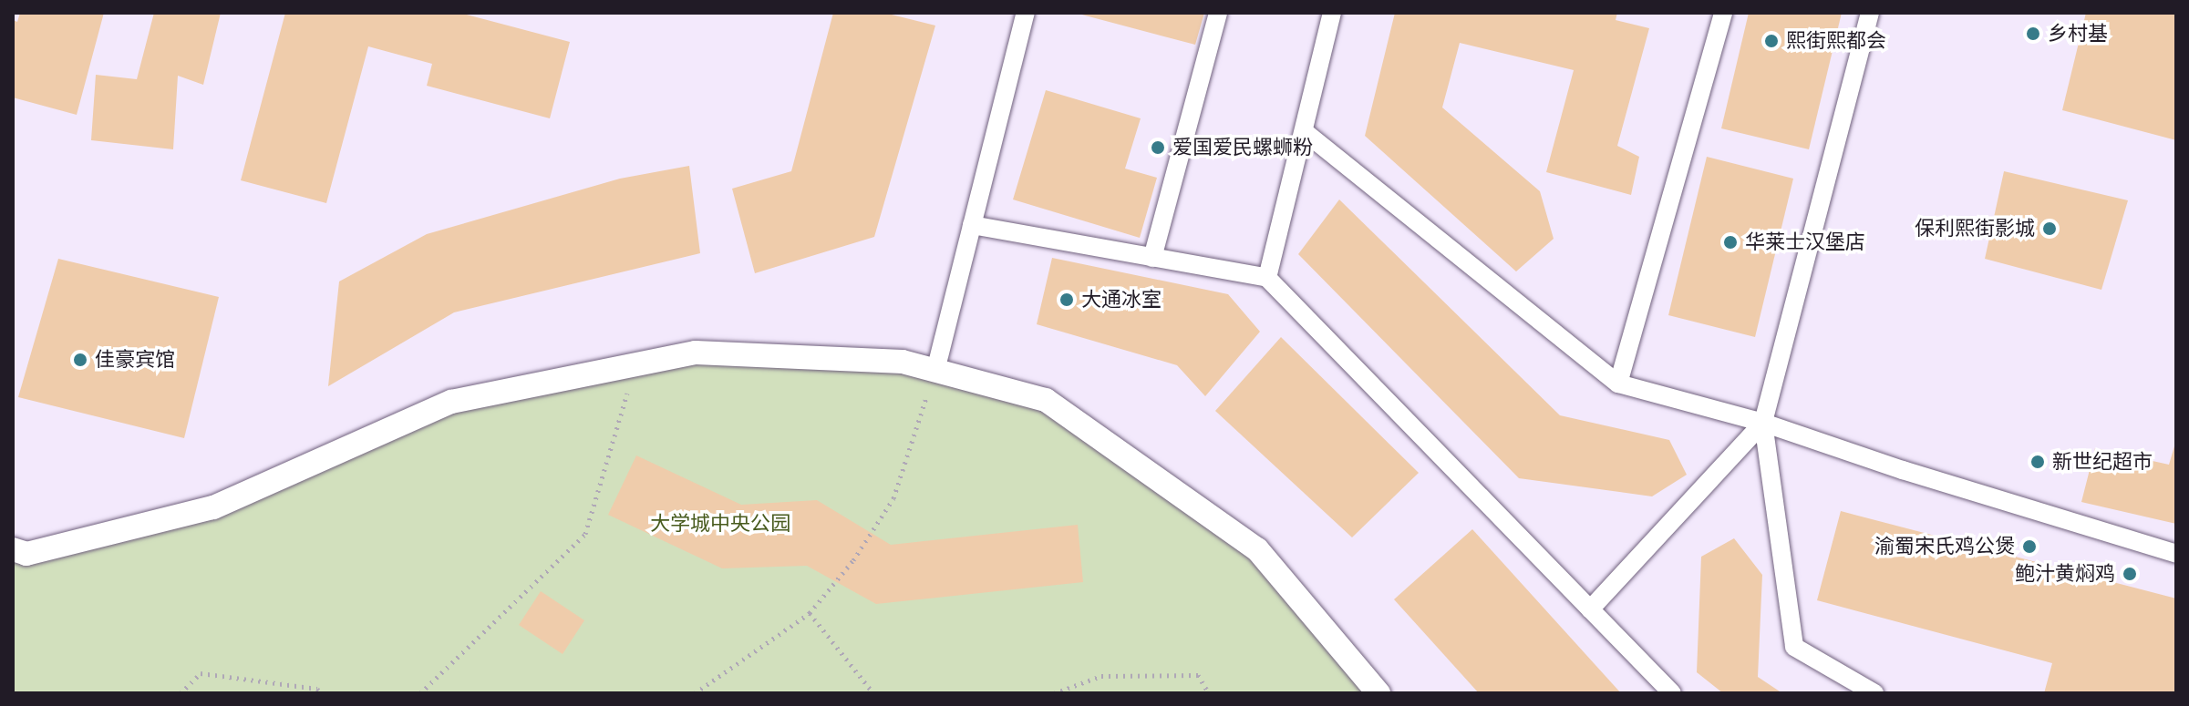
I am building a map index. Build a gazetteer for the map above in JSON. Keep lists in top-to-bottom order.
{
  "parks": ["大学城中央公园"],
  "places": [
    "乡村基",
    "熙街熙都会",
    "爱国爱民螺蛳粉",
    "保利熙街影城",
    "华莱士汉堡店",
    "大通冰室",
    "佳豪宾馆",
    "新世纪超市",
    "渝蜀宋氏鸡公煲",
    "鲍汁黄焖鸡"
  ]
}
